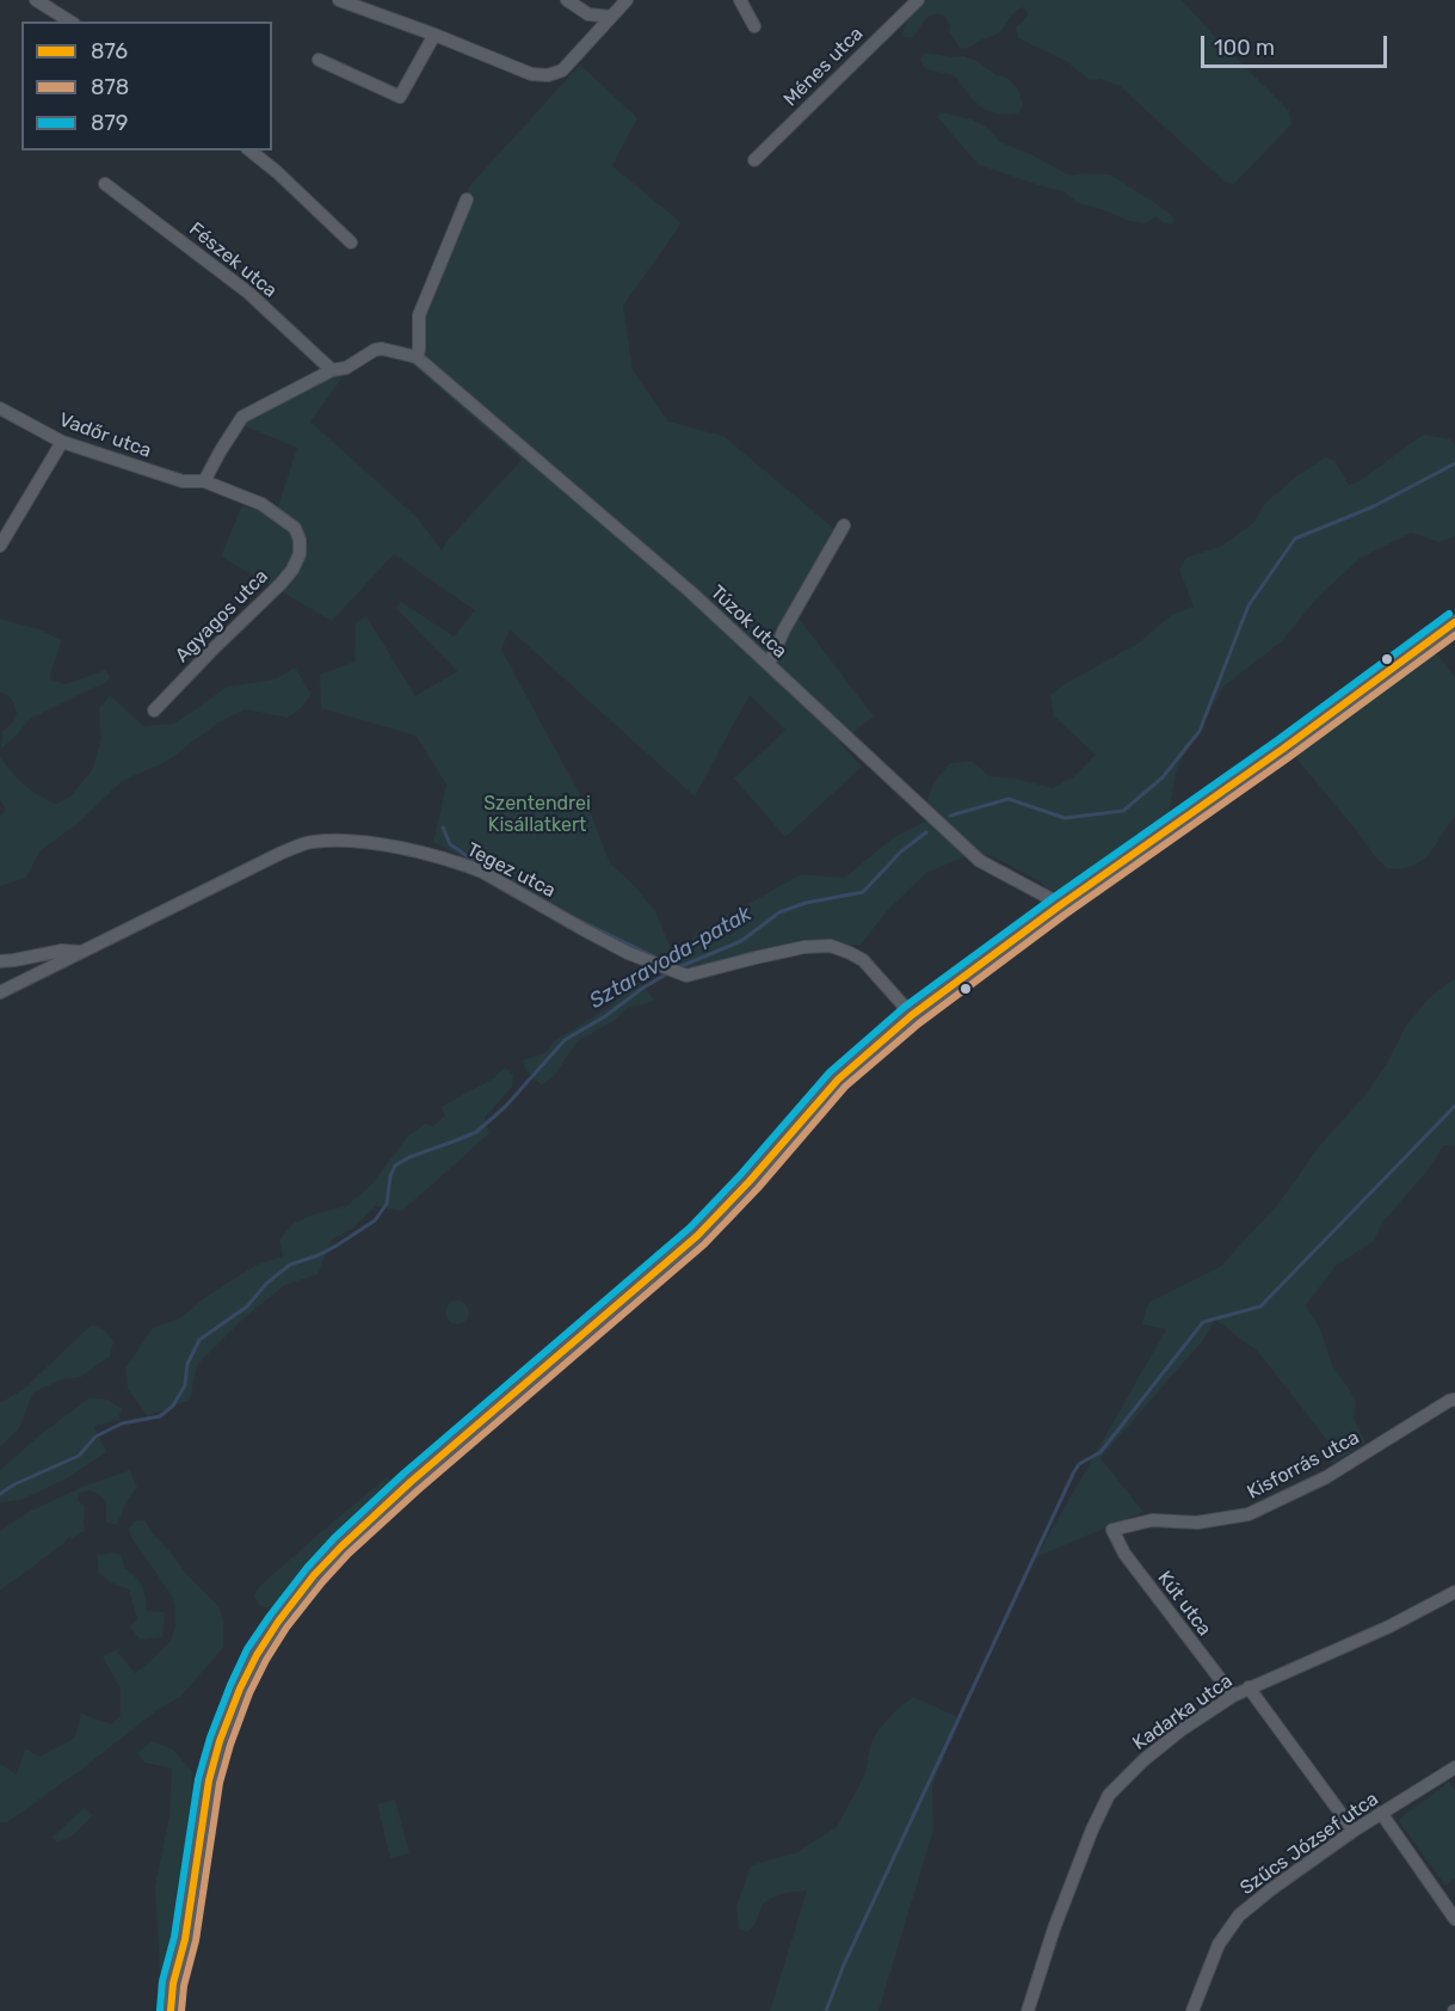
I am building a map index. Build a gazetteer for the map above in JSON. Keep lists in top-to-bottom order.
{
  "streets": {
    "street": [
      "Ménes utca",
      "Fészek utca",
      "Vadőr utca",
      "Agyagos utca",
      "Túzok utca",
      "Tegez utca",
      "Kisforrás utca",
      "Kút utca",
      "Kadarka utca",
      "Szűcs József utca"
    ]
  },
  "crossings": [
    ["Fészek utca", "Túzok utca"],
    ["Vadőr utca", "Agyagos utca"],
    ["Vadőr utca", "Túzok utca"],
    ["Kisforrás utca", "Kút utca"],
    ["Kút utca", "Kadarka utca"]
  ],
  "water": ["Sztaravoda-patak"],
  "parks": ["Szentendrei Kisállatkert"],
  "lines": ["transit line 879", "transit line 876", "transit line 878"],
  "legend": ["876", "878", "879"],
  "scale_bar": "100 m"
}
